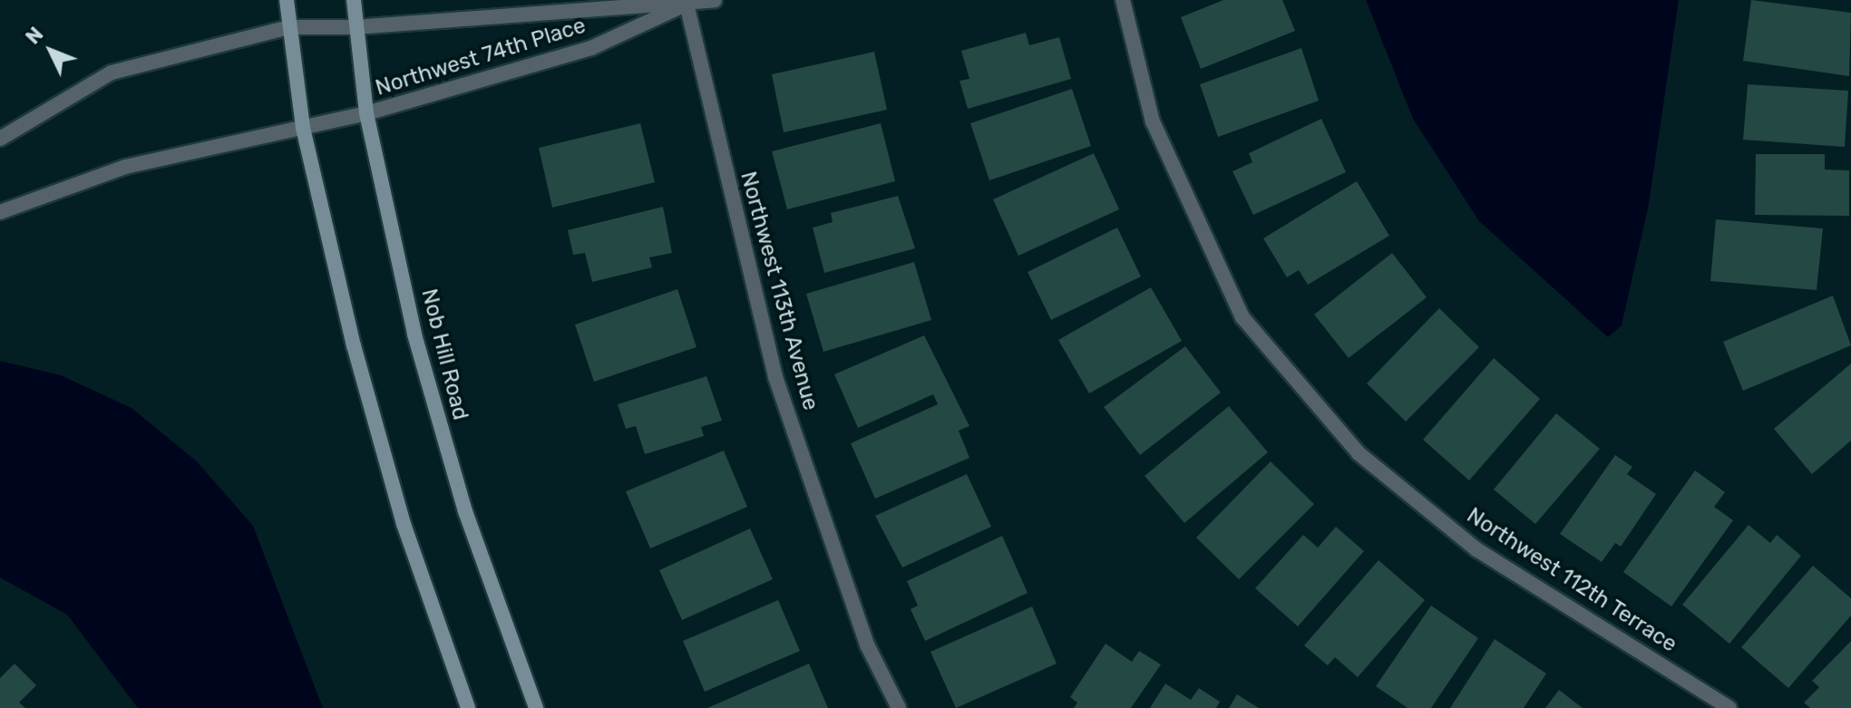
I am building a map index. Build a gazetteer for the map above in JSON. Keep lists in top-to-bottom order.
{
  "streets": {
    "main road": ["Nob Hill Road"],
    "street": ["Northwest 74th Place", "Northwest 113th Avenue", "Northwest 112th Terrace"]
  },
  "crossings": [
    ["Northwest 74th Place", "Northwest 113th Avenue"],
    ["Northwest 74th Place", "Nob Hill Road"]
  ],
  "north": "top left"
}
